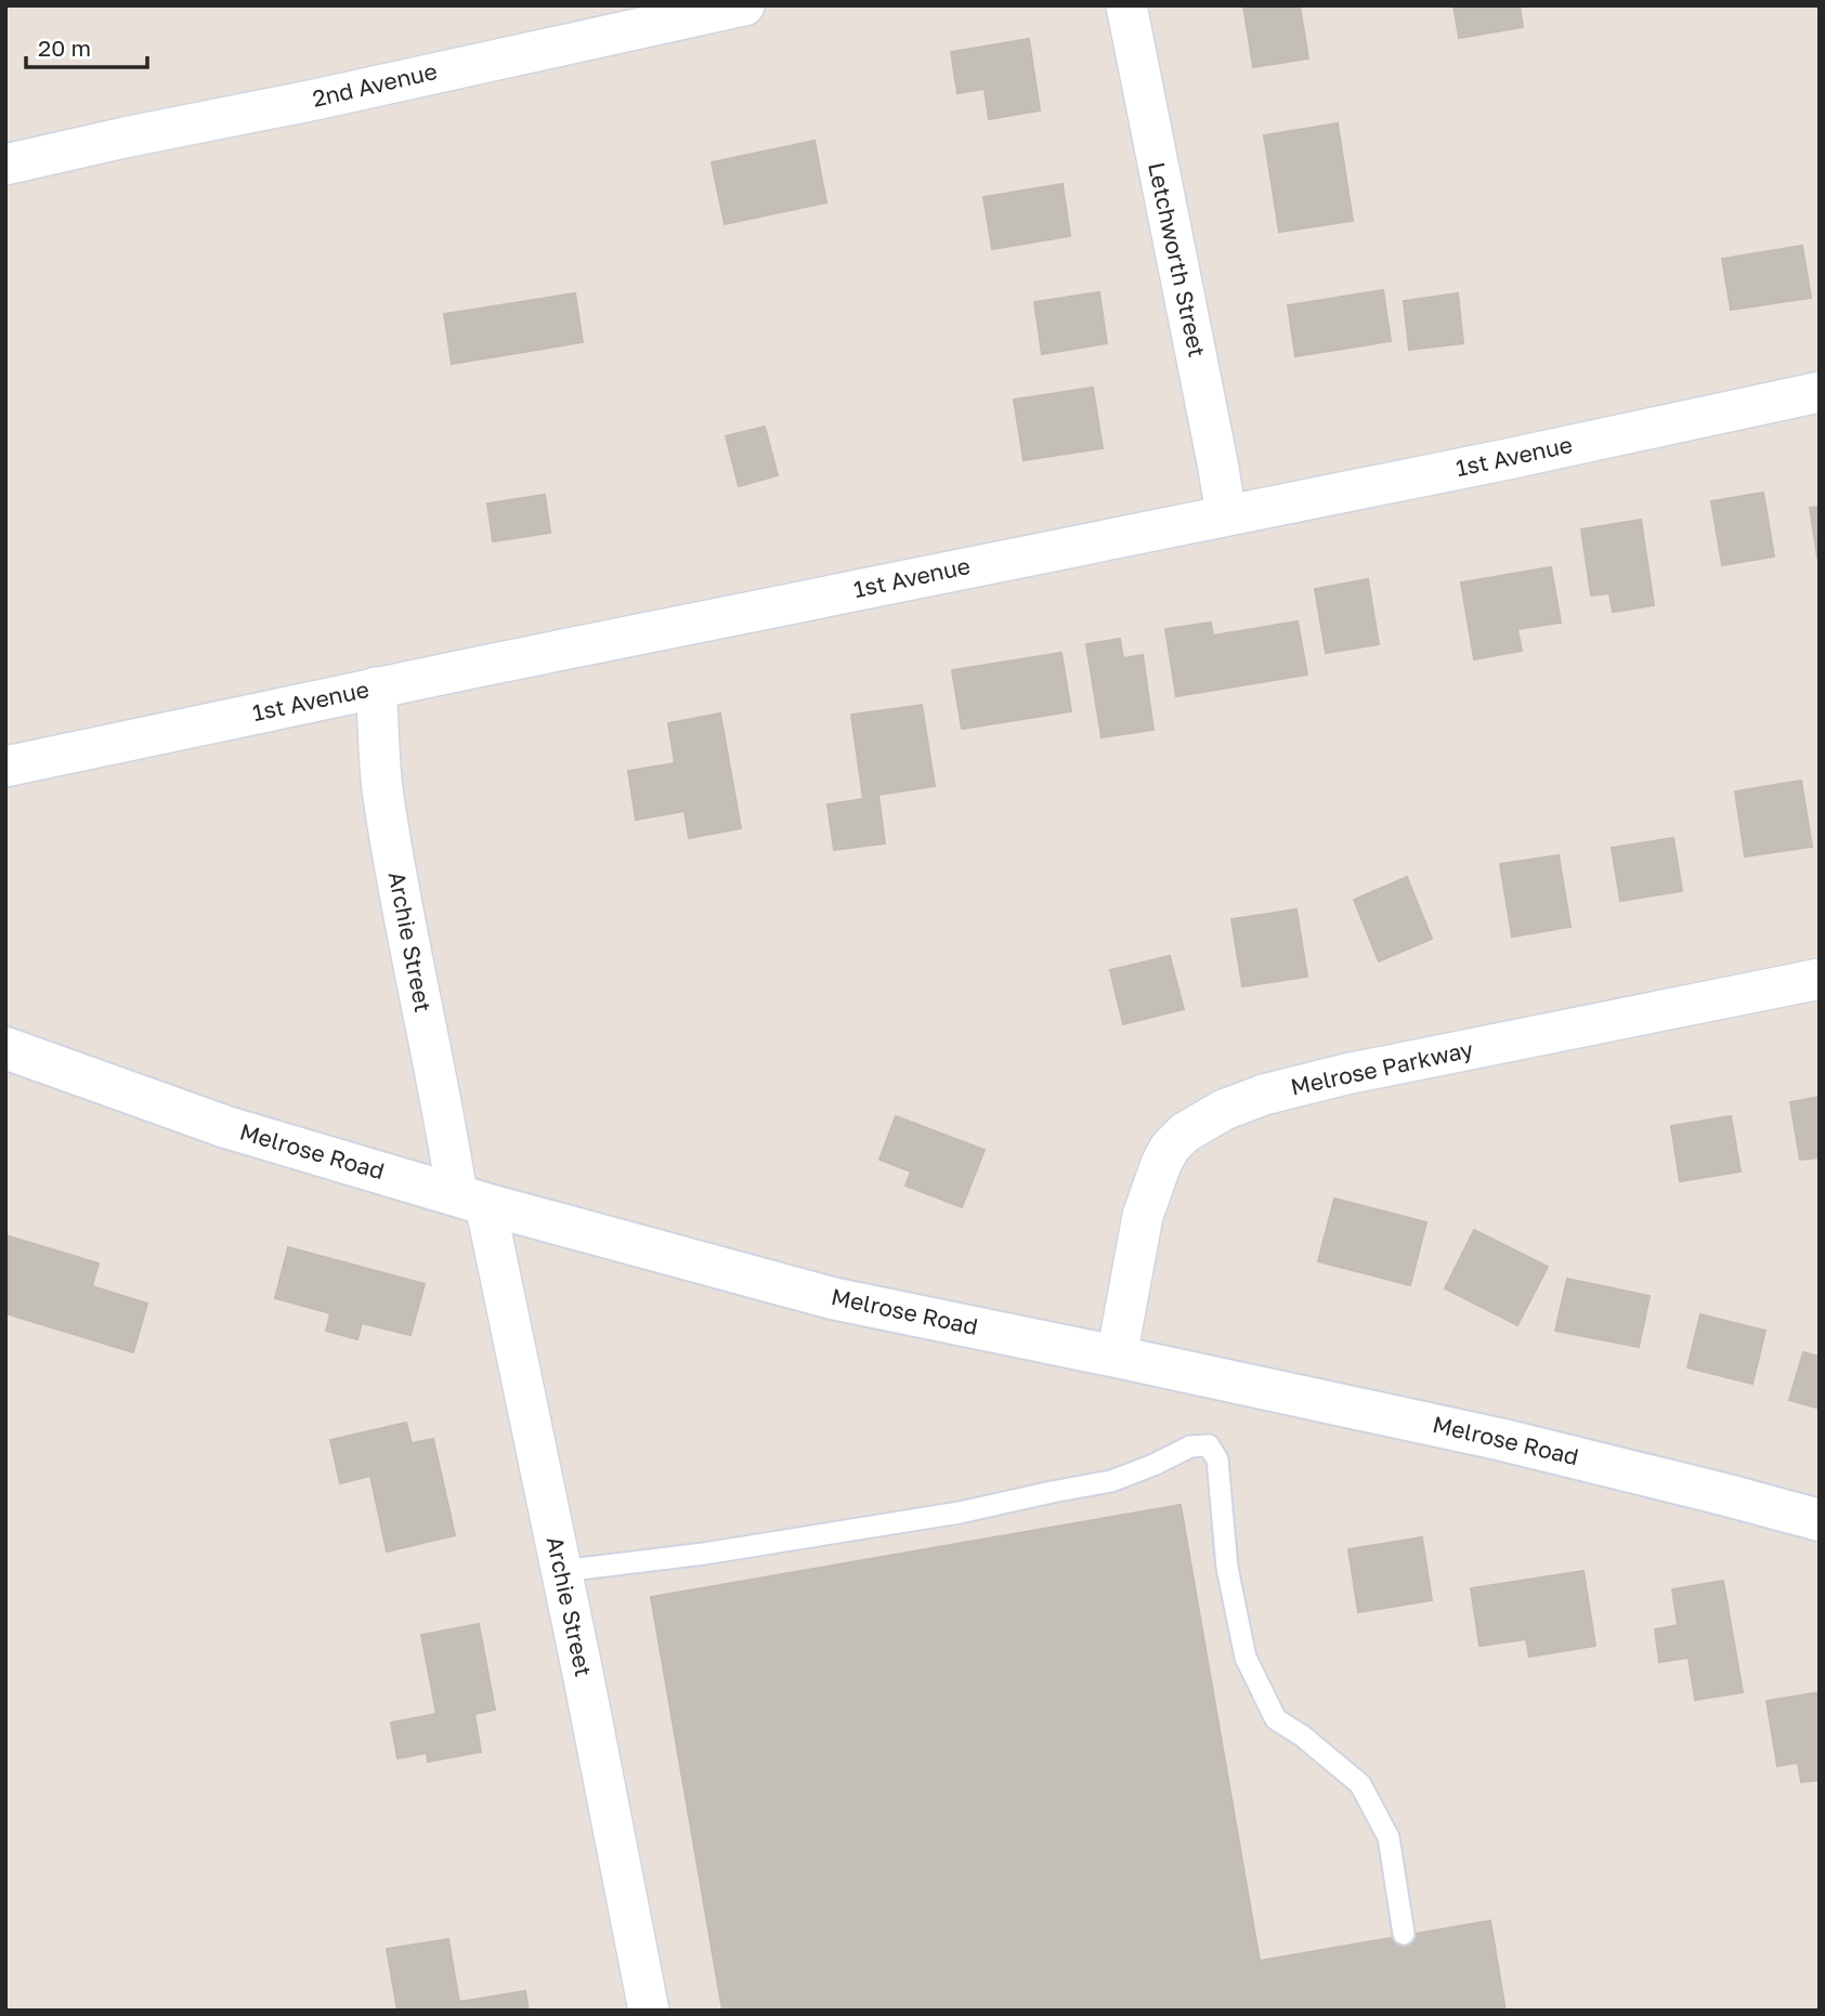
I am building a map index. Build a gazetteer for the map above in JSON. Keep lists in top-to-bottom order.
{
  "streets": {
    "street": [
      "2nd Avenue",
      "Letchworth Street",
      "1st Avenue",
      "Archie Street",
      "Melrose Parkway",
      "Melrose Road"
    ]
  },
  "crossings": [
    ["Letchworth Street", "1st Avenue"],
    ["1st Avenue", "Archie Street"],
    ["Archie Street", "Melrose Road"],
    ["Melrose Parkway", "Melrose Road"]
  ],
  "scale_bar": "20 m"
}
